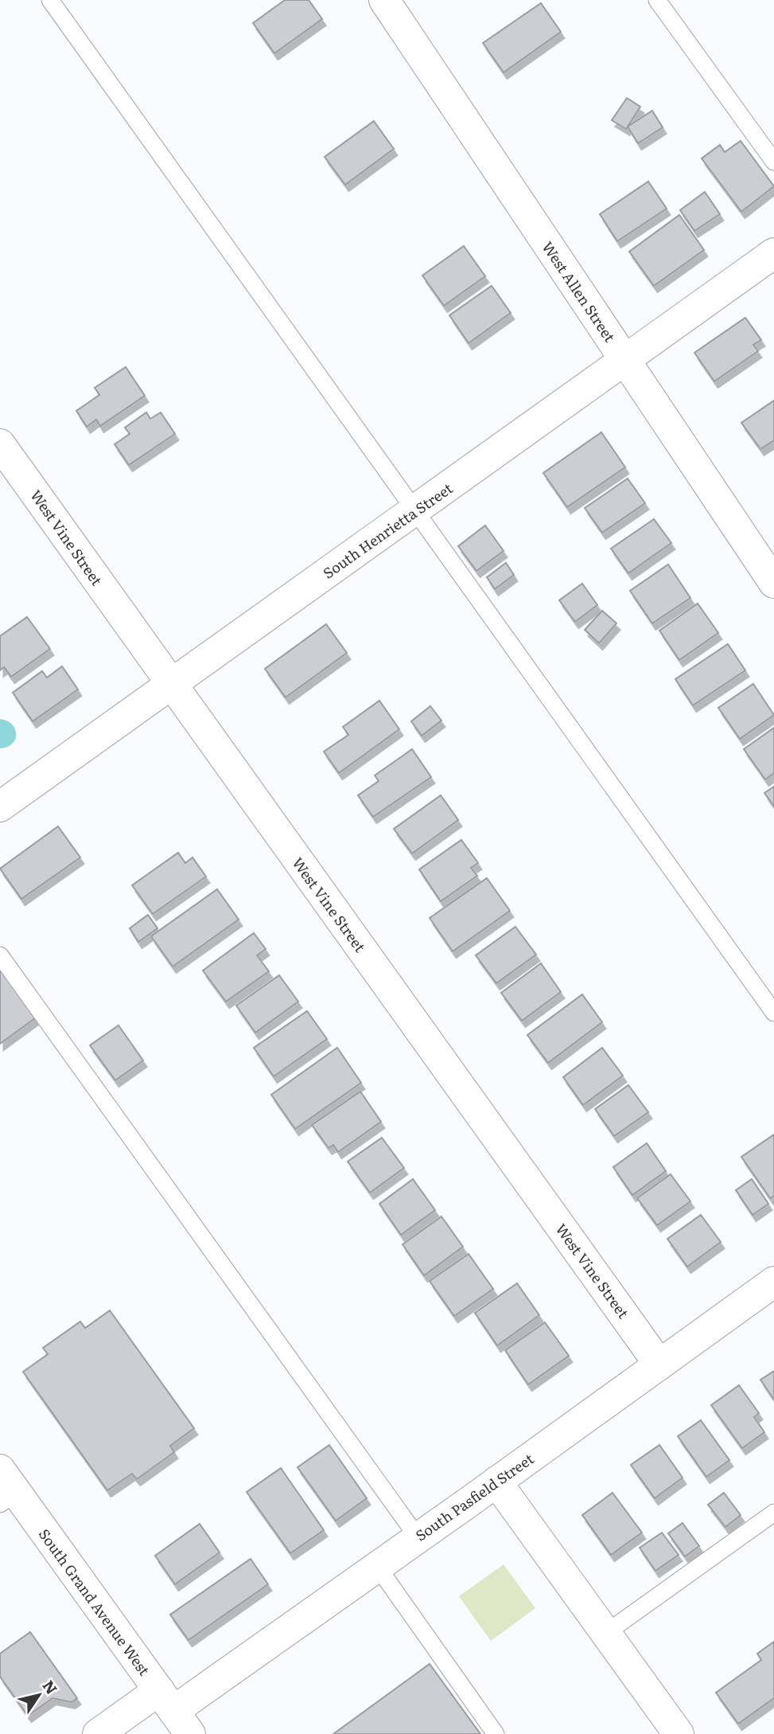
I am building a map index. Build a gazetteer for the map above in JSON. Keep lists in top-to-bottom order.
{
  "streets": {
    "street": [
      "West Allen Street",
      "South Henrietta Street",
      "West Vine Street",
      "South Pasfield Street",
      "South Grand Avenue West"
    ]
  },
  "crossings": [
    ["West Allen Street", "South Henrietta Street"],
    ["South Henrietta Street", "West Vine Street"],
    ["West Vine Street", "South Pasfield Street"],
    ["South Pasfield Street", "South Grand Avenue West"]
  ],
  "north": "top right"
}
